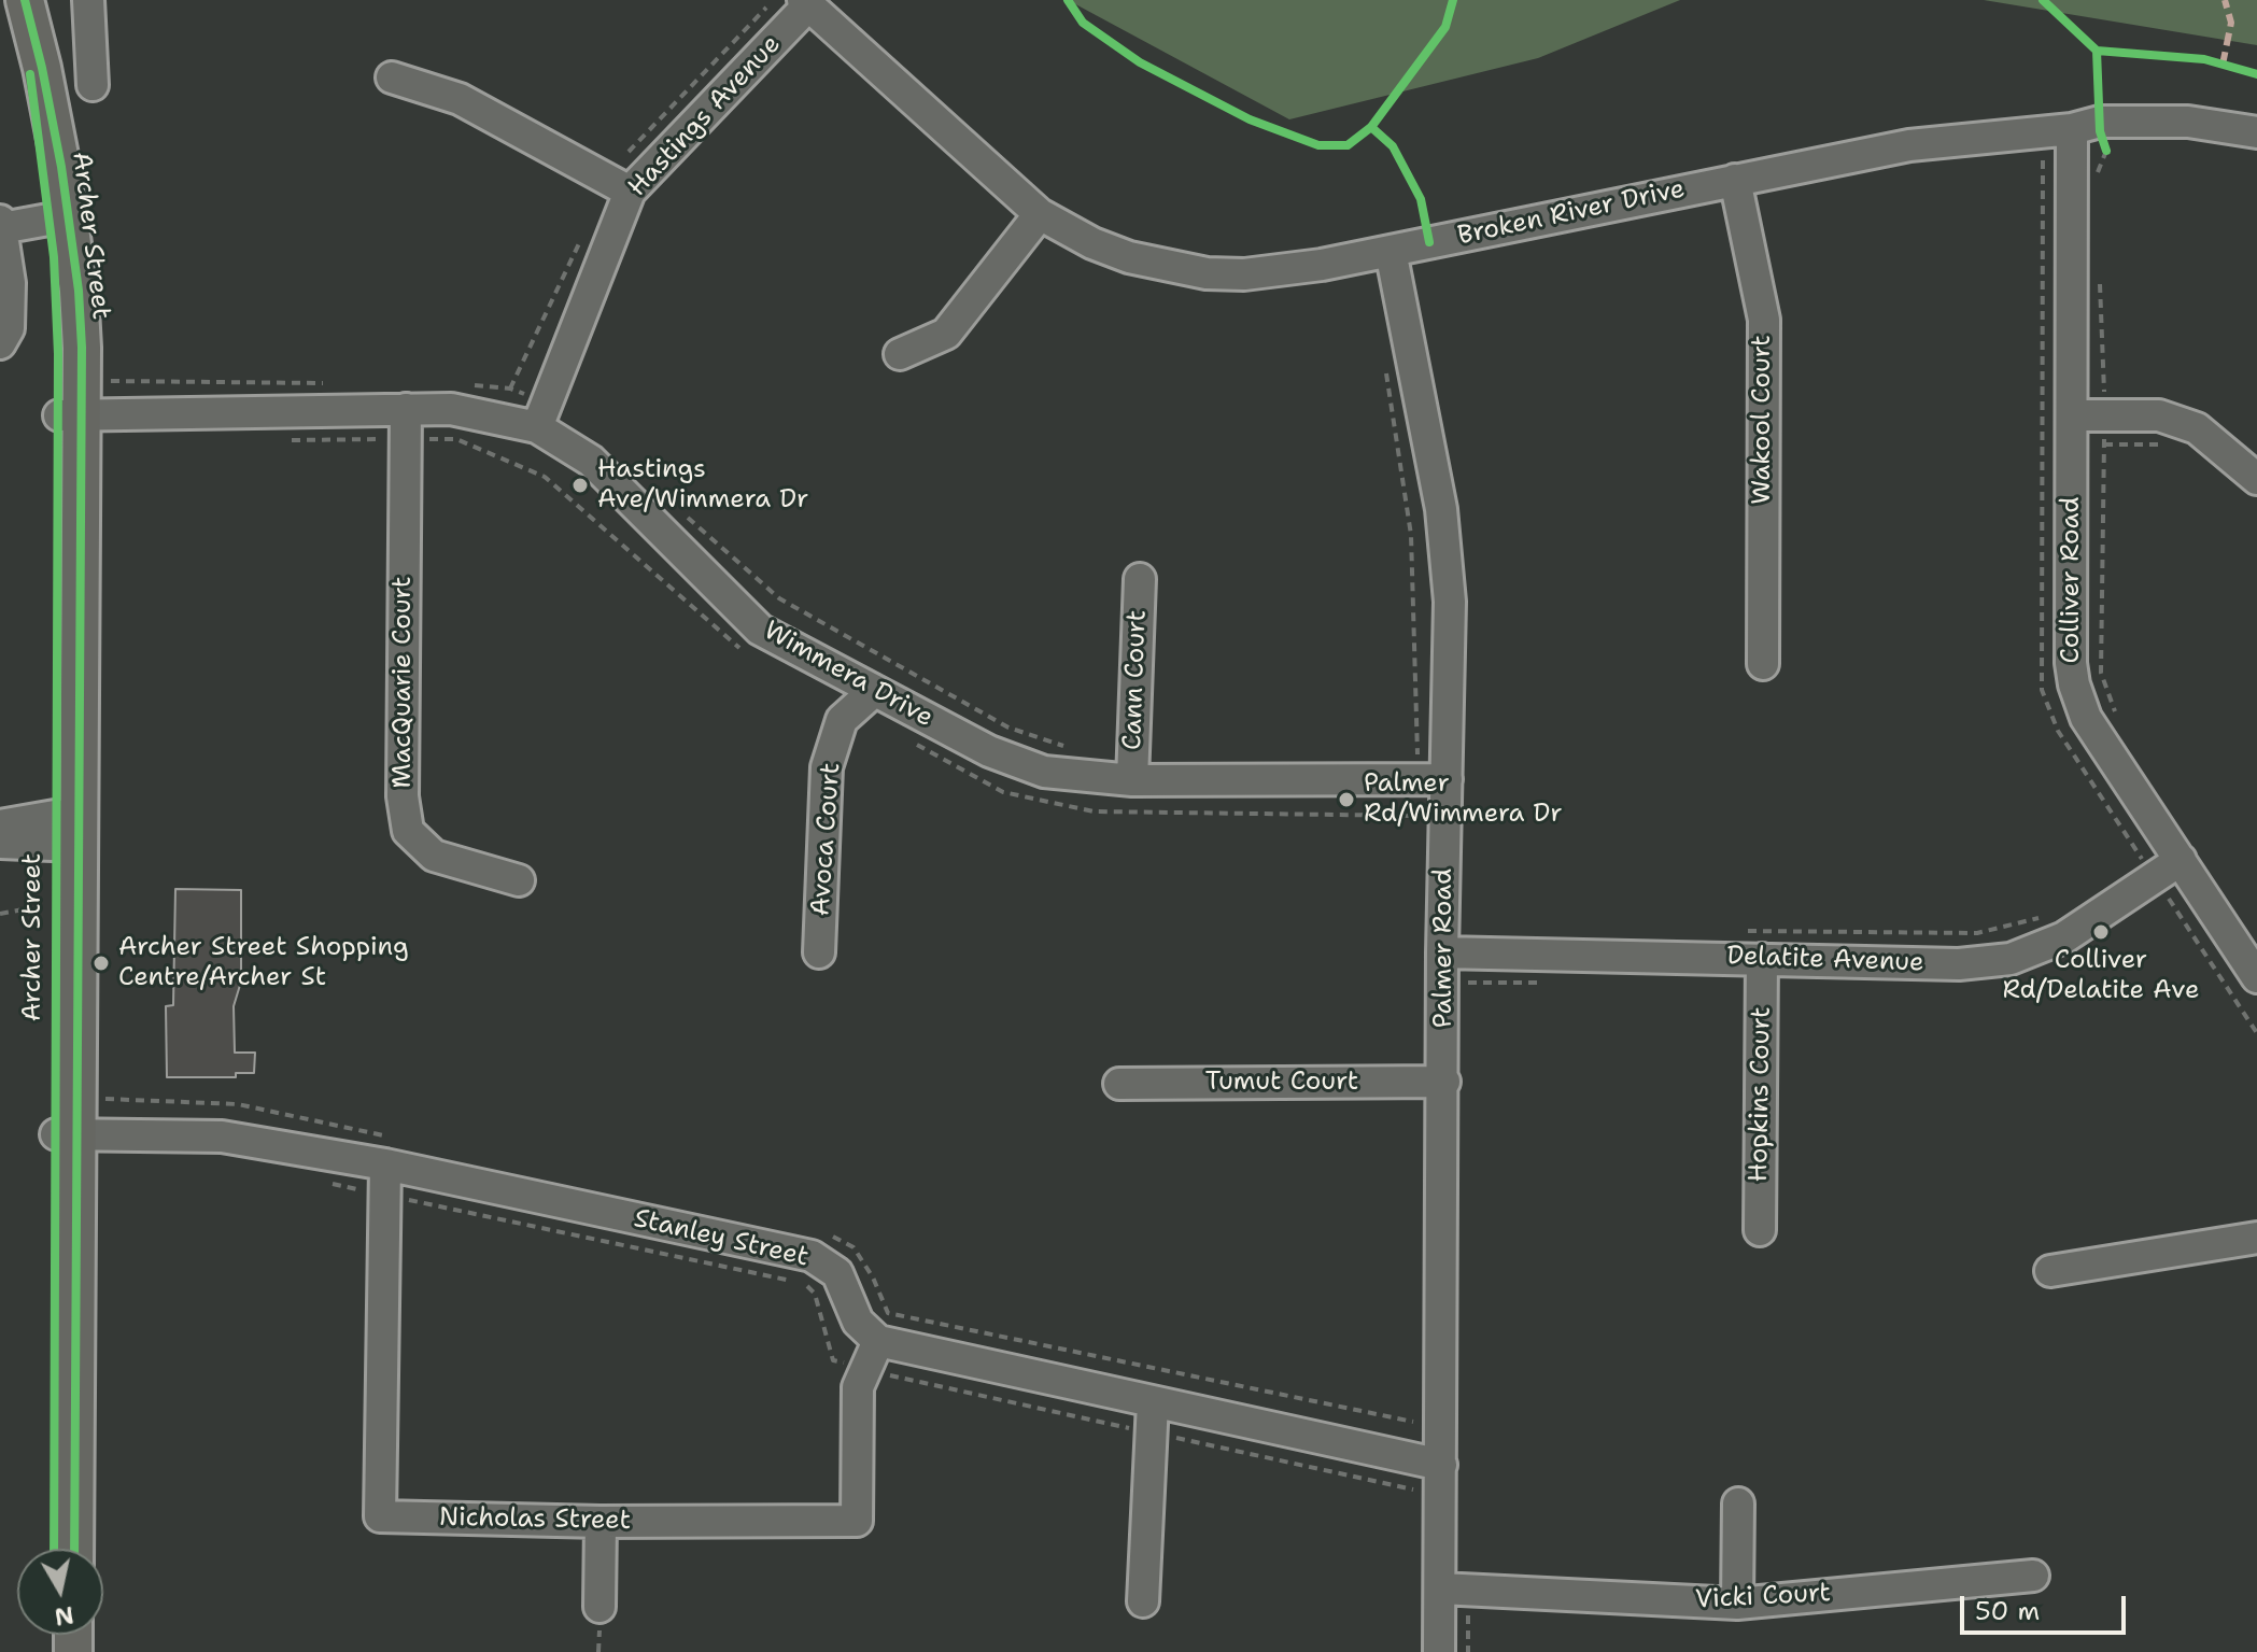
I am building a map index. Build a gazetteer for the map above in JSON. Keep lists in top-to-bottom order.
{
  "streets": {
    "main road": ["Archer Street"],
    "street": [
      "Hastings Avenue",
      "Broken River Drive",
      "Wakool Court",
      "Colliver Road",
      "Wimmera Drive",
      "Cann Court",
      "MacQuarie Court",
      "Avoca Court",
      "Palmer Road",
      "Delatite Avenue",
      "Tumut Court",
      "Hopkins Court",
      "Stanley Street",
      "Nicholas Street",
      "Vicki Court"
    ]
  },
  "crossings": [
    ["Hastings Avenue", "Broken River Drive"],
    ["Hastings Avenue", "Wimmera Drive"],
    ["Broken River Drive", "Wakool Court"],
    ["Broken River Drive", "Colliver Road"],
    ["Broken River Drive", "Palmer Road"],
    ["Archer Street", "Wimmera Drive"],
    ["Archer Street", "Stanley Street"],
    ["Colliver Road", "Delatite Avenue"],
    ["Wimmera Drive", "Cann Court"],
    ["Wimmera Drive", "MacQuarie Court"],
    ["Wimmera Drive", "Avoca Court"],
    ["Wimmera Drive", "Palmer Road"],
    ["Palmer Road", "Delatite Avenue"],
    ["Palmer Road", "Tumut Court"],
    ["Palmer Road", "Vicki Court"],
    ["Delatite Avenue", "Hopkins Court"],
    ["Stanley Street", "Nicholas Street"]
  ],
  "places": [
    "Hastings Ave/Wimmera Dr",
    "Palmer Rd/Wimmera Dr",
    "Colliver Rd/Delatite Ave",
    "Archer Street Shopping Centre/Archer St"
  ],
  "scale_bar": "50 m",
  "north": "bottom"
}
